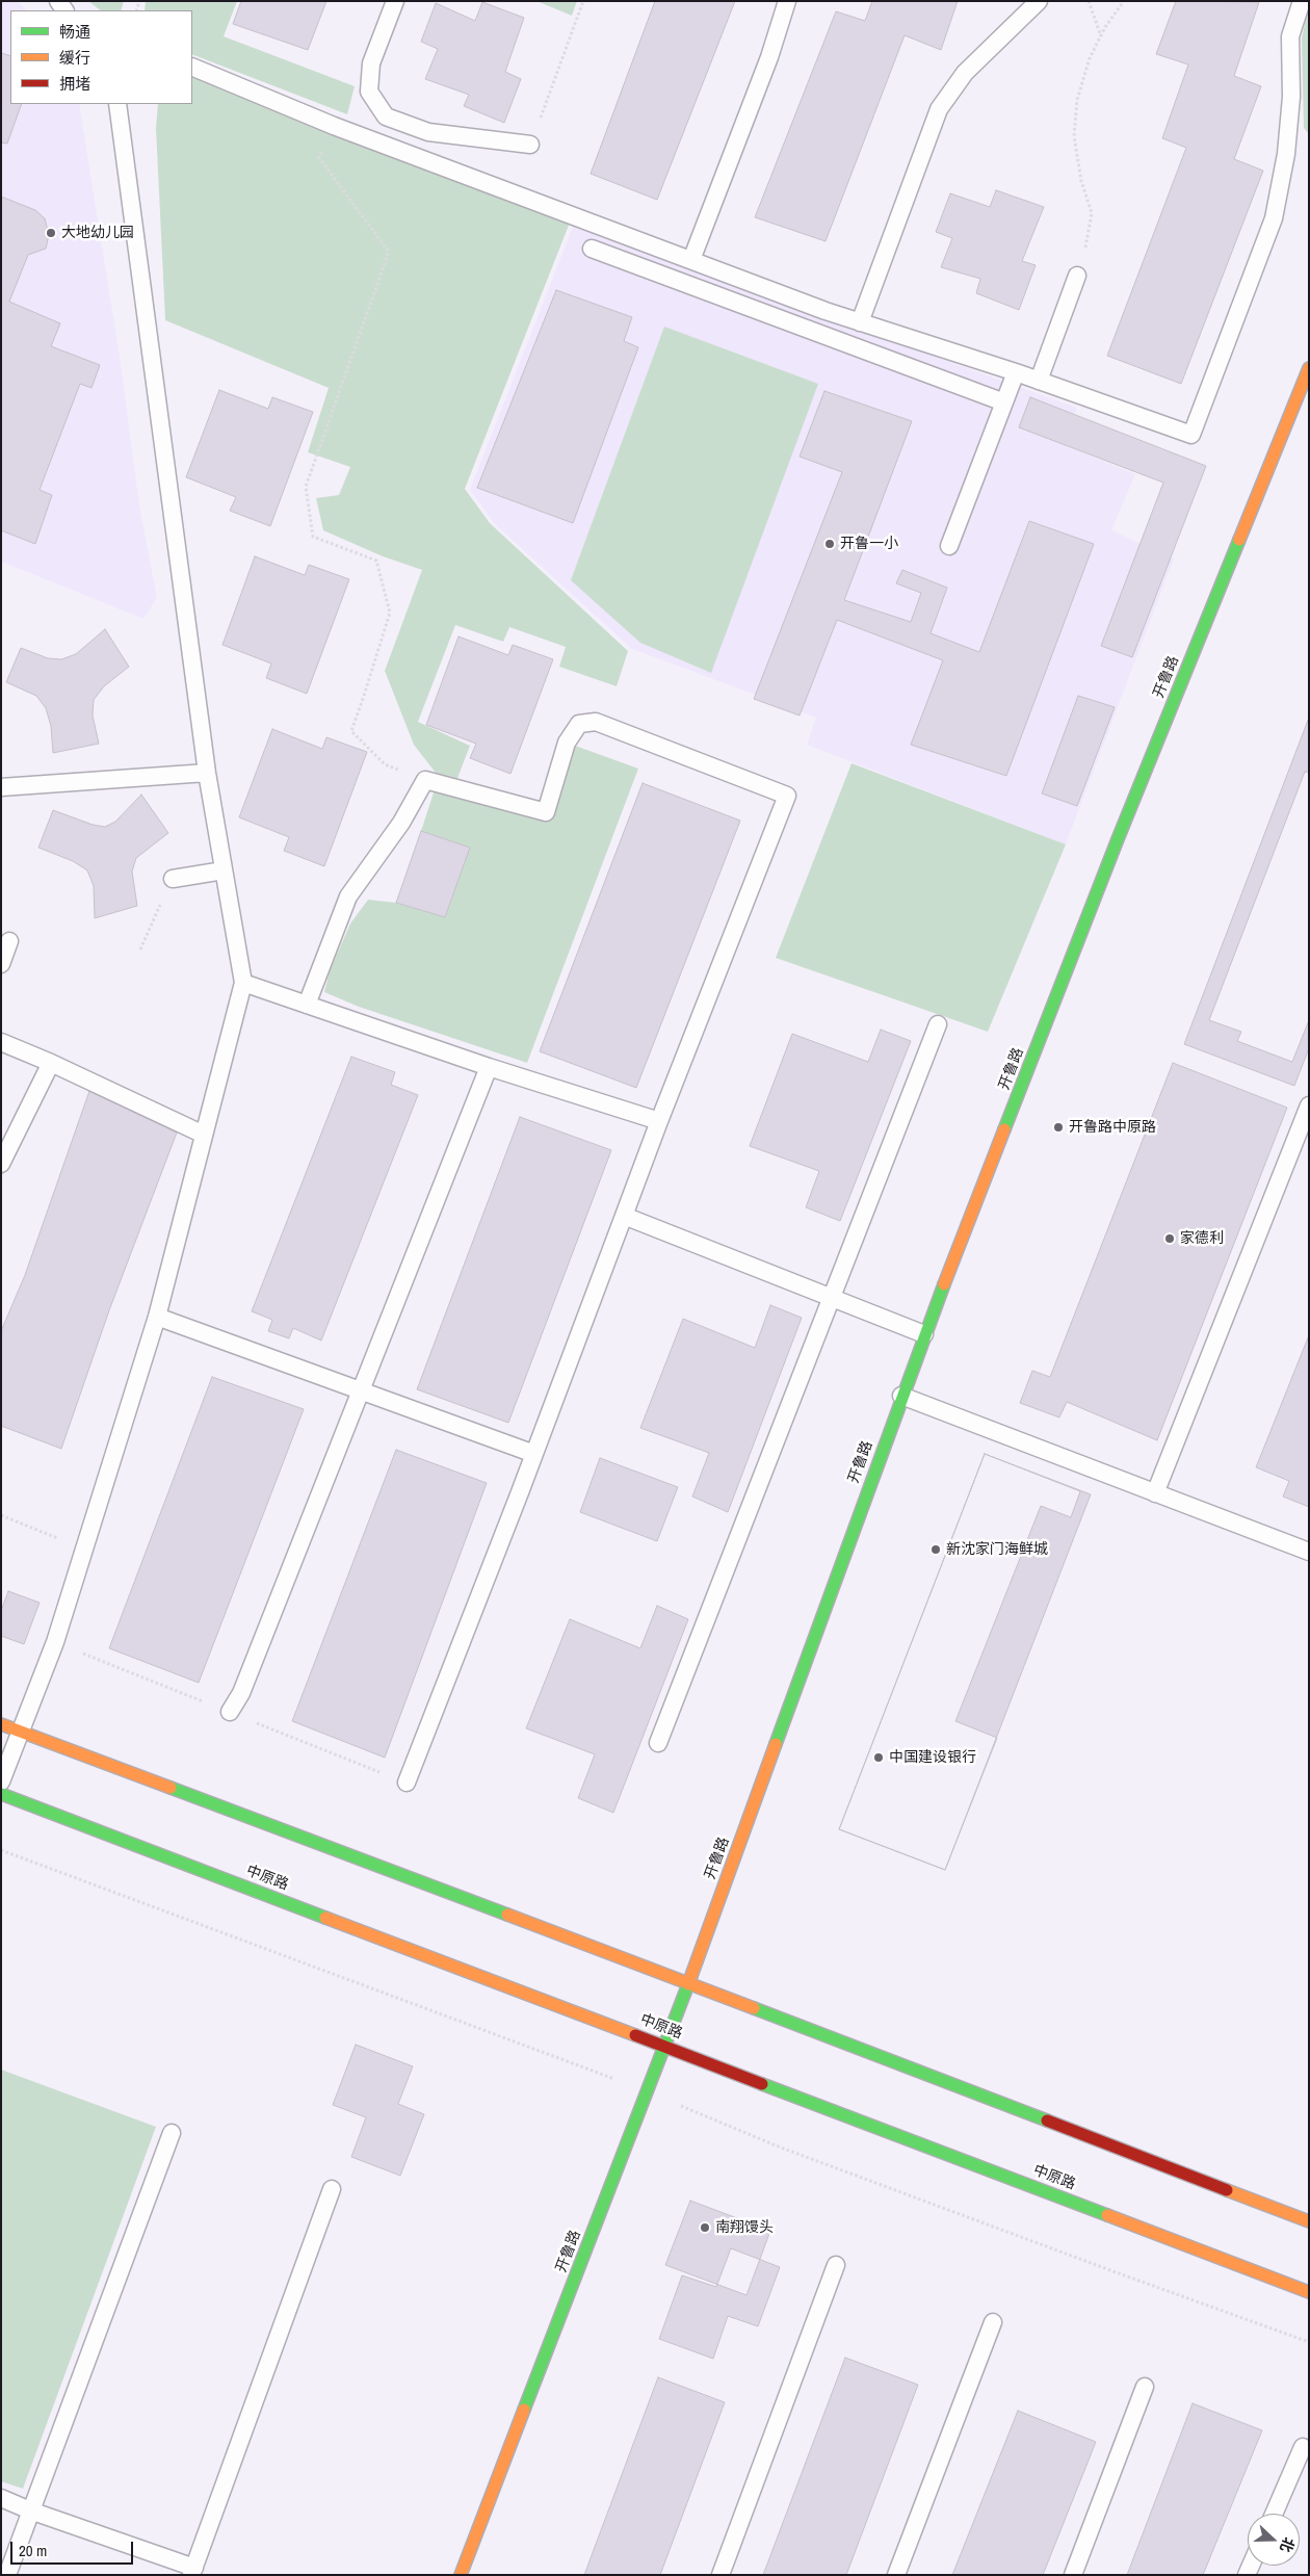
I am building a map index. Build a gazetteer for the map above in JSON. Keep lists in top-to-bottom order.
{
  "streets": {
    "main road": ["开鲁路", "中原路"]
  },
  "crossings": [
    ["开鲁路", "中原路"]
  ],
  "places": [
    "大地幼儿园",
    "开鲁一小",
    "开鲁路中原路",
    "家德利",
    "新沈家门海鲜城",
    "中国建设银行",
    "南翔馒头"
  ],
  "legend": ["畅通", "缓行", "拥堵"],
  "scale_bar": "20 m",
  "north": "right"
}
